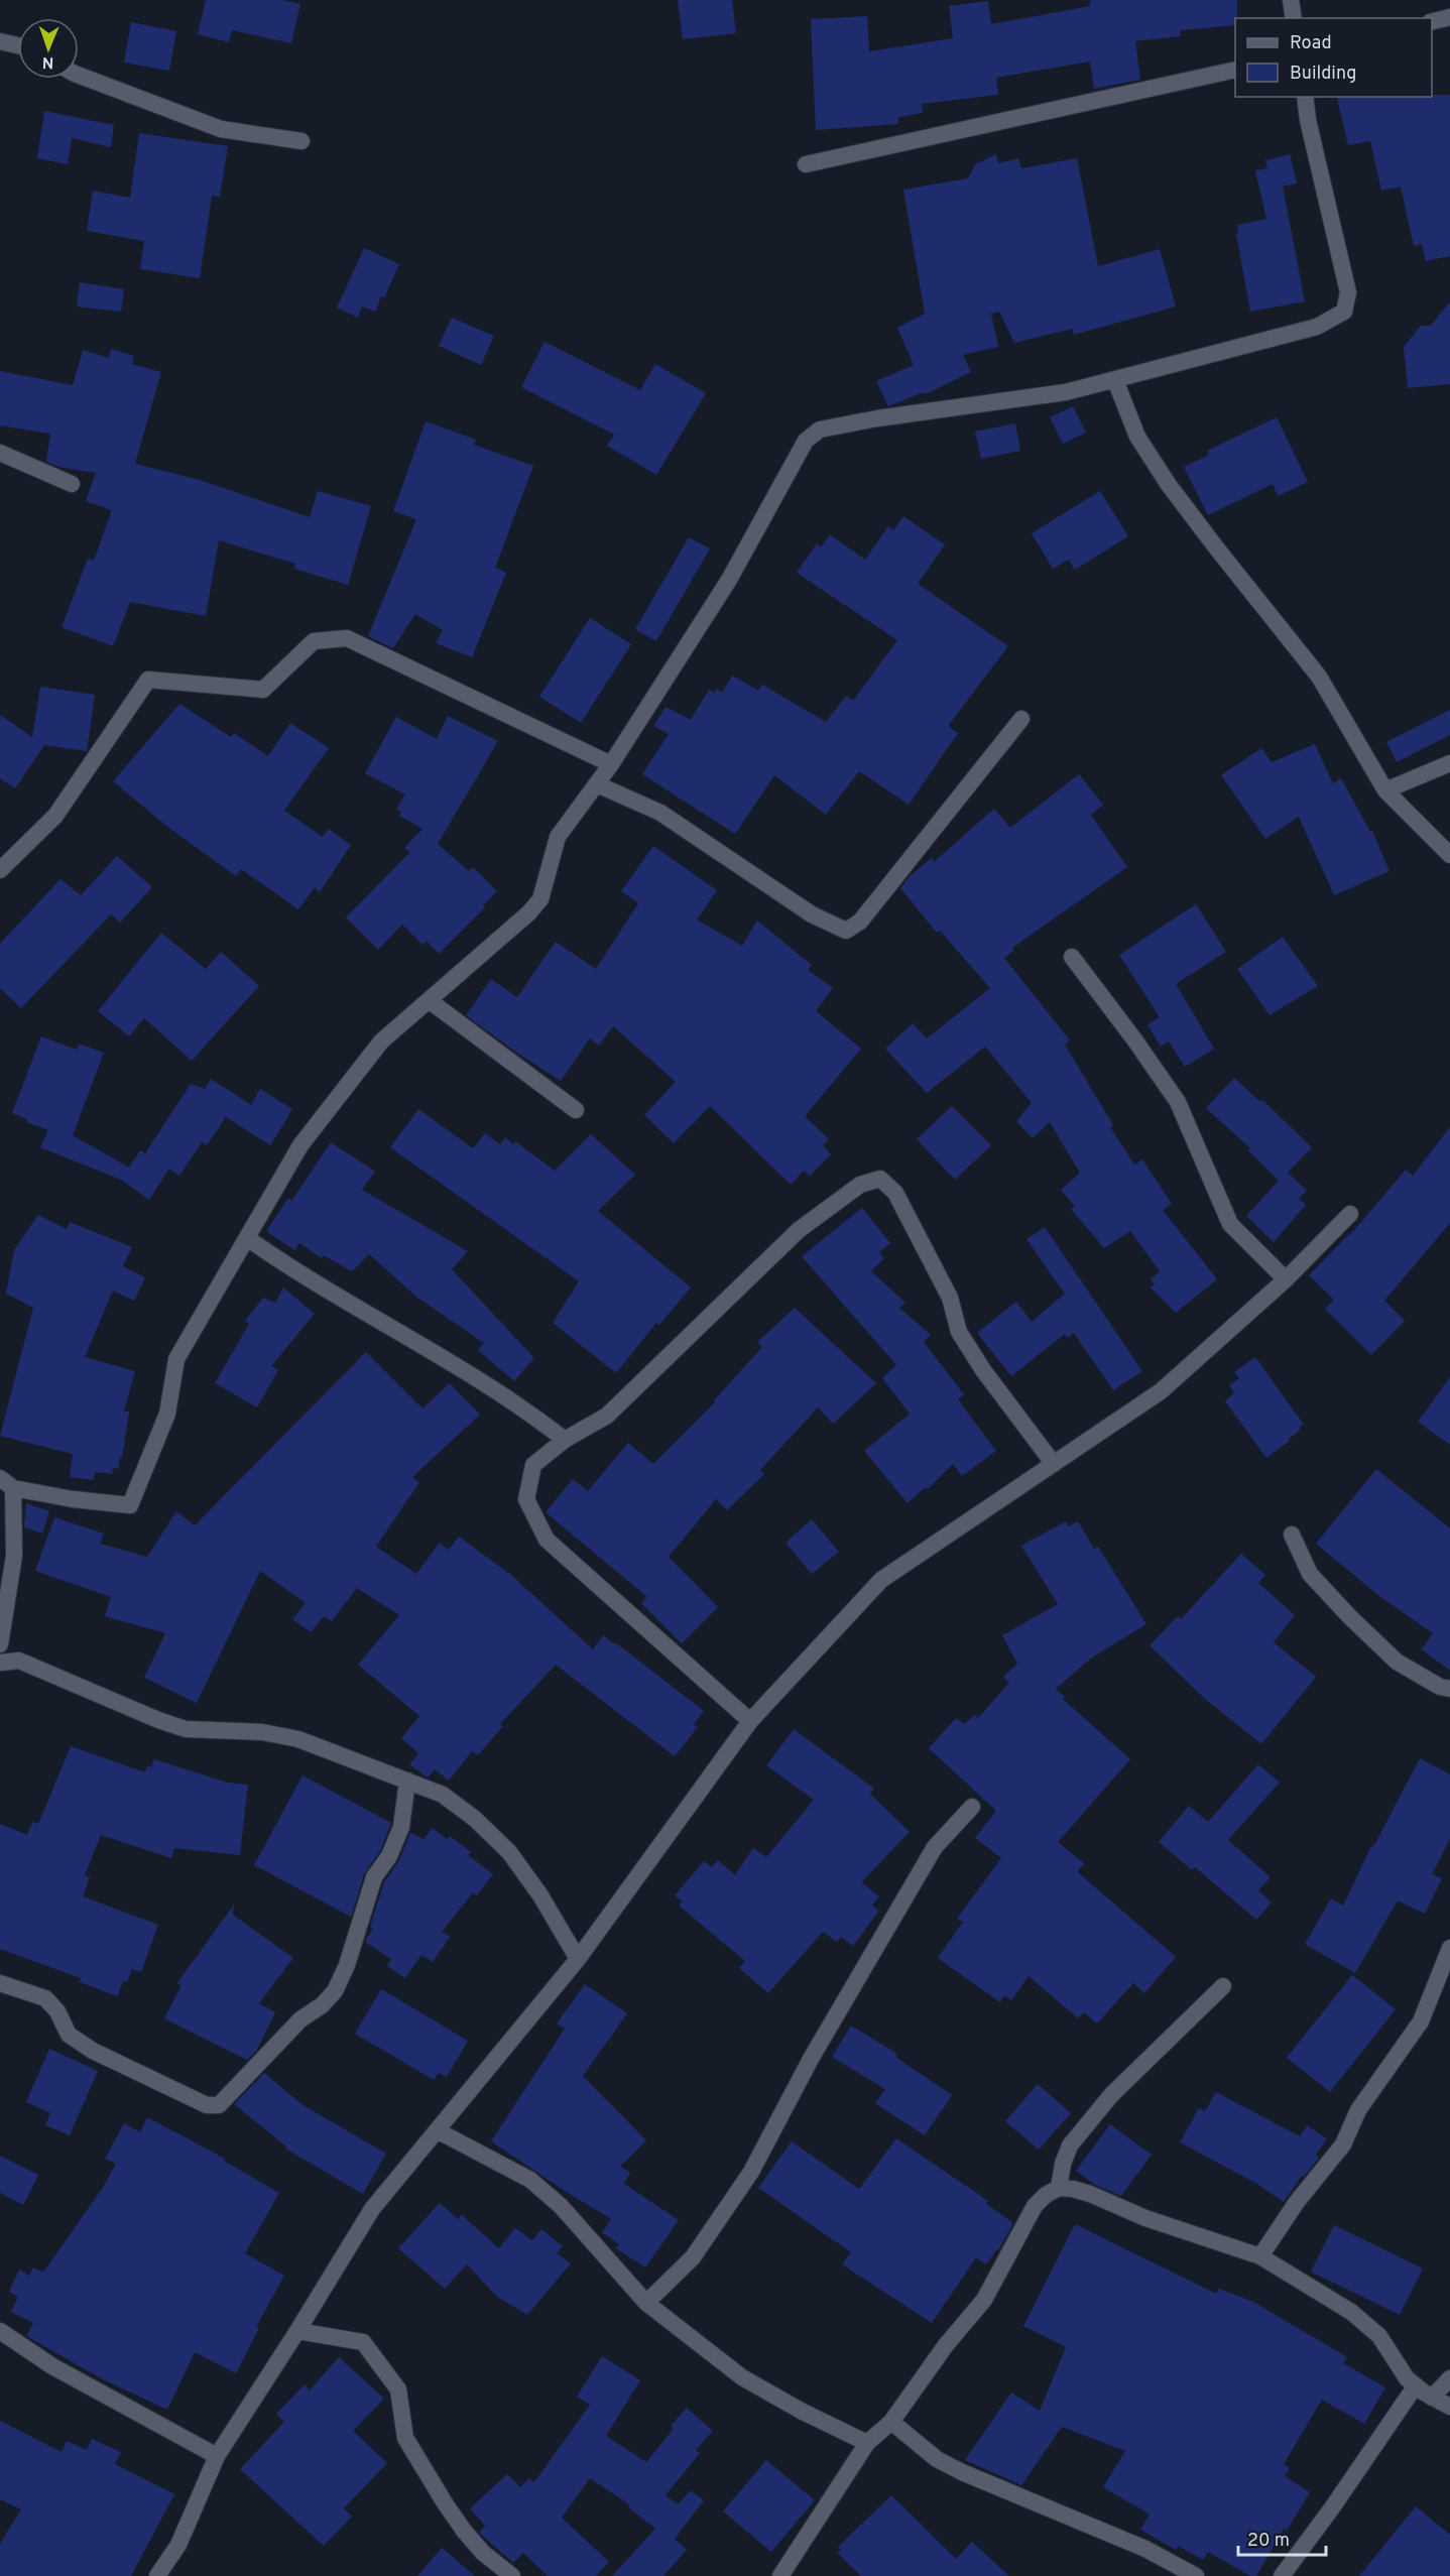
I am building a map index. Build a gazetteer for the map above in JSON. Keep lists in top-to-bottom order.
{
  "legend": ["Road", "Building"],
  "scale_bar": "20 m",
  "north": "bottom"
}
